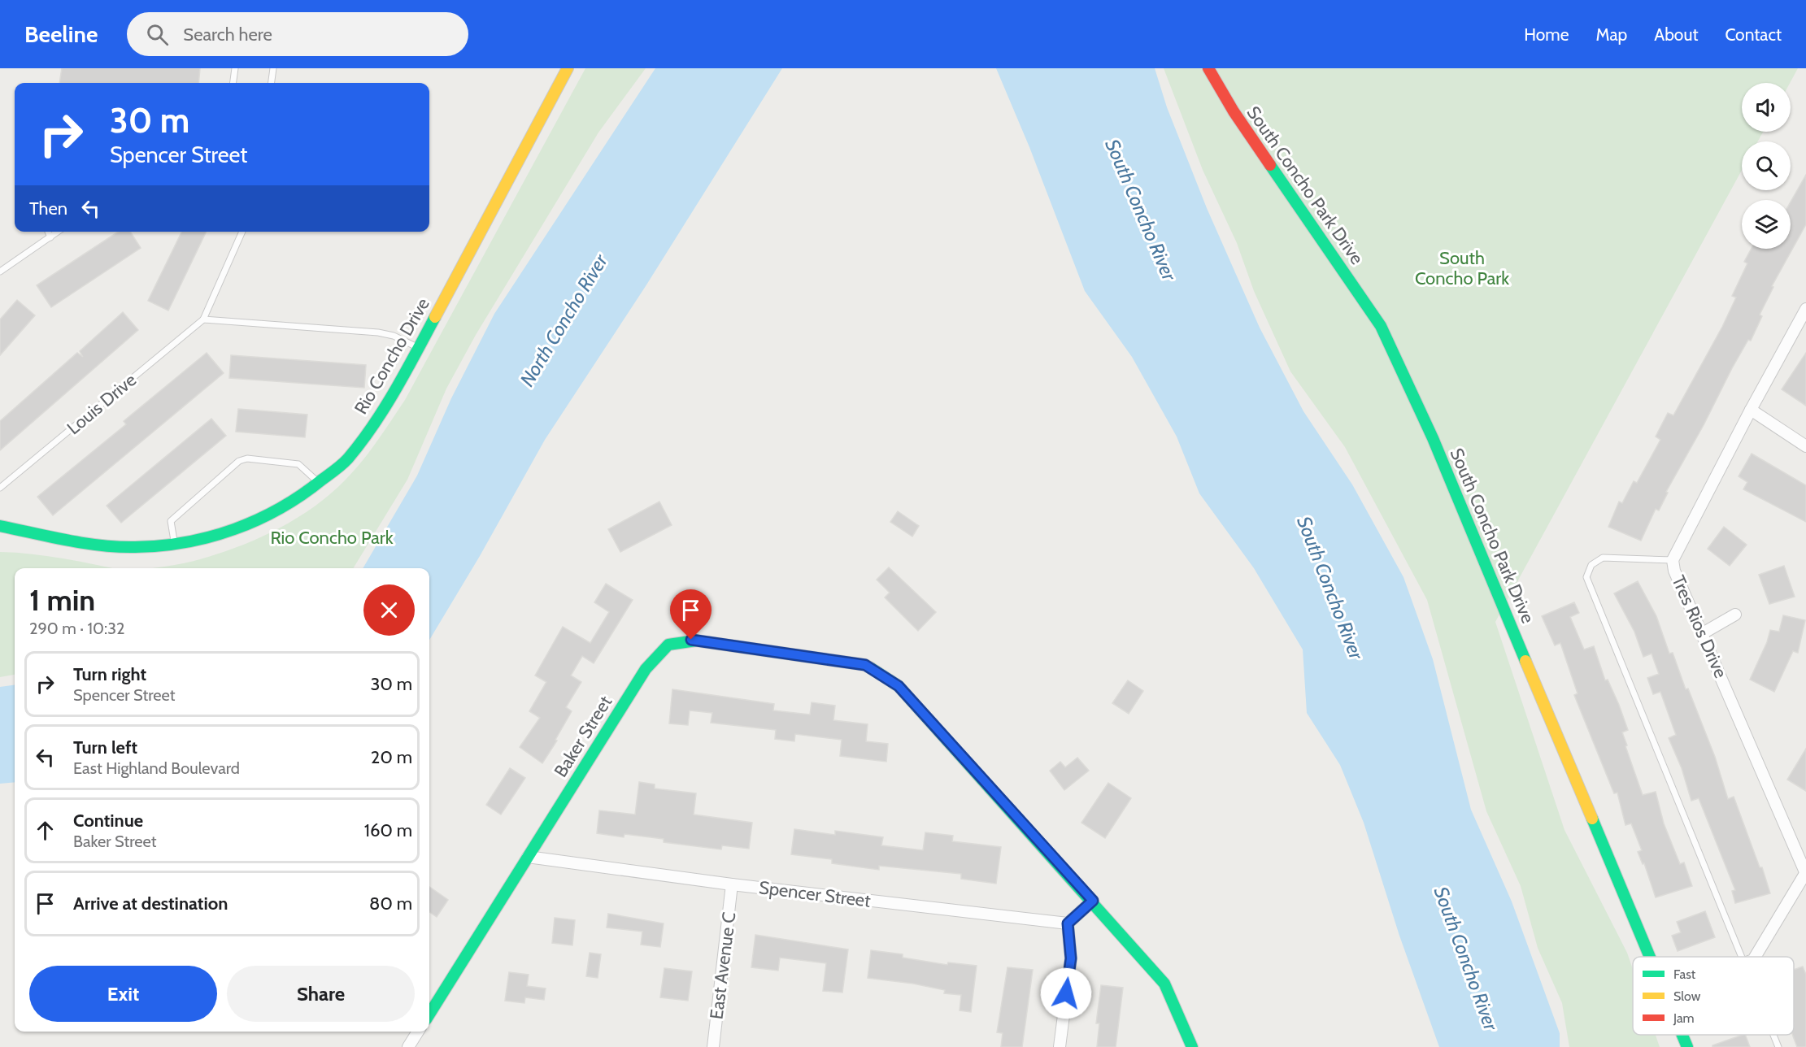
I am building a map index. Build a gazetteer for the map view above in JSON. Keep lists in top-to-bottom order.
{
  "streets": {
    "street": [
      "South Concho Park Drive",
      "Rio Concho Drive",
      "Tres Rios Drive",
      "Baker Street",
      "Spencer Street",
      "East Avenue C"
    ],
    "lane": ["Louis Drive"]
  },
  "crossings": [
    ["Baker Street", "Spencer Street"],
    ["Spencer Street", "East Avenue C"]
  ],
  "water": ["South Concho River", "North Concho River"],
  "parks": ["South Concho Park", "Rio Concho Park"],
  "legend": ["Fast", "Slow", "Jam"],
  "page": {
    "header": "Beeline",
    "search": "Search here",
    "nav": [
      "Home",
      "Map",
      "About",
      "Contact"
    ],
    "turn": ["30 m", "Spencer Street"],
    "then": "Then",
    "heading": ["1 min", "290 m · 10:32"],
    "list": [
      {
        "name": "Turn right",
        "note": "Spencer Street",
        "value": "30 m"
      },
      {
        "name": "Turn left",
        "note": "East Highland Boulevard",
        "value": "20 m"
      },
      {
        "name": "Continue",
        "note": "Baker Street",
        "value": "160 m"
      },
      {
        "name": "Arrive at destination",
        "value": "80 m"
      }
    ],
    "buttons": ["Exit", "Share"]
  }
}
